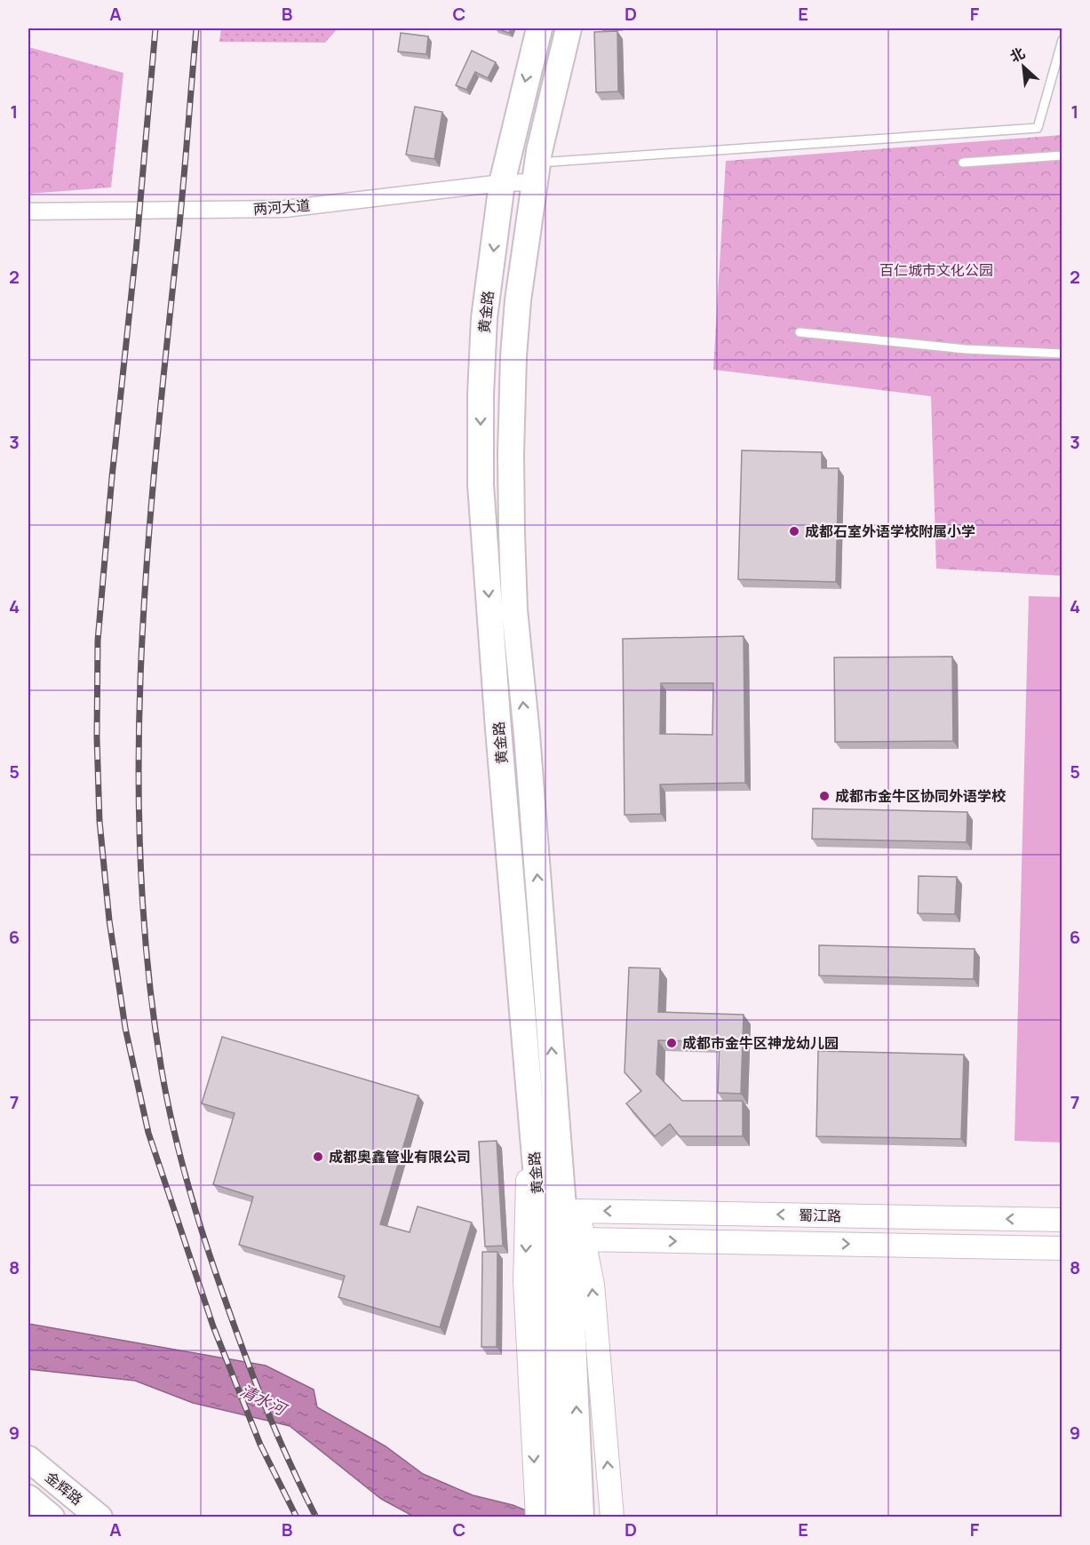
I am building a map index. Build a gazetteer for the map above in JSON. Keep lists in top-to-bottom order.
{
  "streets": {
    "main road": ["黄金路", "金辉路"],
    "street": ["两河大道", "蜀江路"]
  },
  "crossings": [
    ["两河大道", "黄金路"]
  ],
  "water": ["清水河"],
  "parks": ["百仁城市文化公园"],
  "places": [
    "成都石室外语学校附属小学",
    "成都市金牛区协同外语学校",
    "成都市金牛区神龙幼儿园",
    "成都奥鑫管业有限公司"
  ],
  "north": "top left",
  "grid": {
    "columns": [
      "A",
      "B",
      "C",
      "D",
      "E",
      "F"
    ],
    "rows": [
      "1",
      "2",
      "3",
      "4",
      "5",
      "6",
      "7",
      "8",
      "9"
    ]
  }
}
